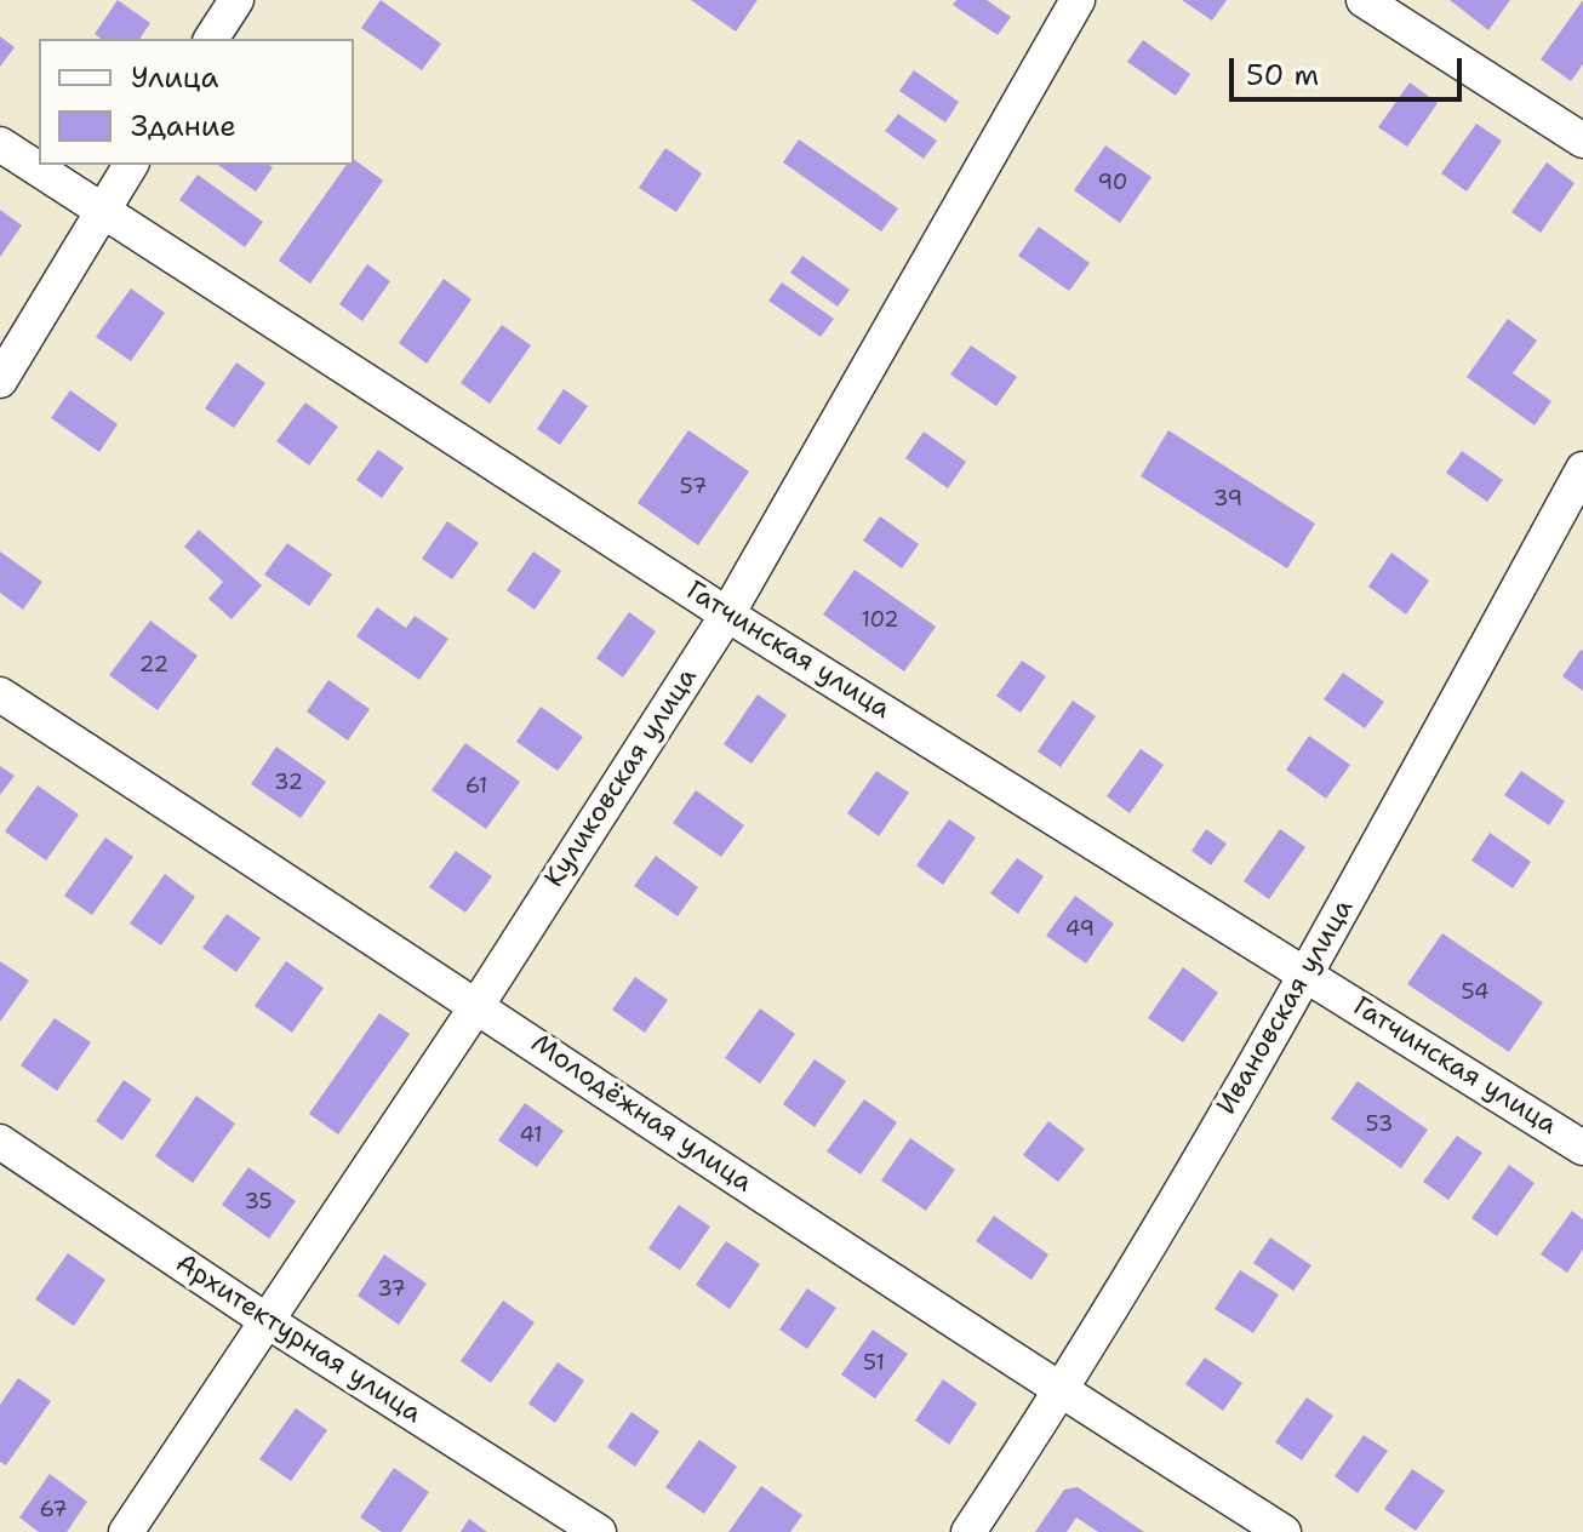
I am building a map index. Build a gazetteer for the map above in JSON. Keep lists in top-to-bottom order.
{
  "streets": {
    "street": [
      "Гатчинская улица",
      "Куликовская улица",
      "Ивановская улица",
      "Молодёжная улица",
      "Архитектурная улица"
    ]
  },
  "crossings": [
    ["Гатчинская улица", "Куликовская улица"],
    ["Гатчинская улица", "Ивановская улица"],
    ["Куликовская улица", "Молодёжная улица"],
    ["Куликовская улица", "Архитектурная улица"],
    ["Ивановская улица", "Молодёжная улица"]
  ],
  "house_numbers": [
    "90",
    "57",
    "39",
    "102",
    "22",
    "32",
    "61",
    "49",
    "54",
    "53",
    "41",
    "35",
    "37",
    "51",
    "67"
  ],
  "legend": ["Улица", "Здание"],
  "scale_bar": "50 m"
}
